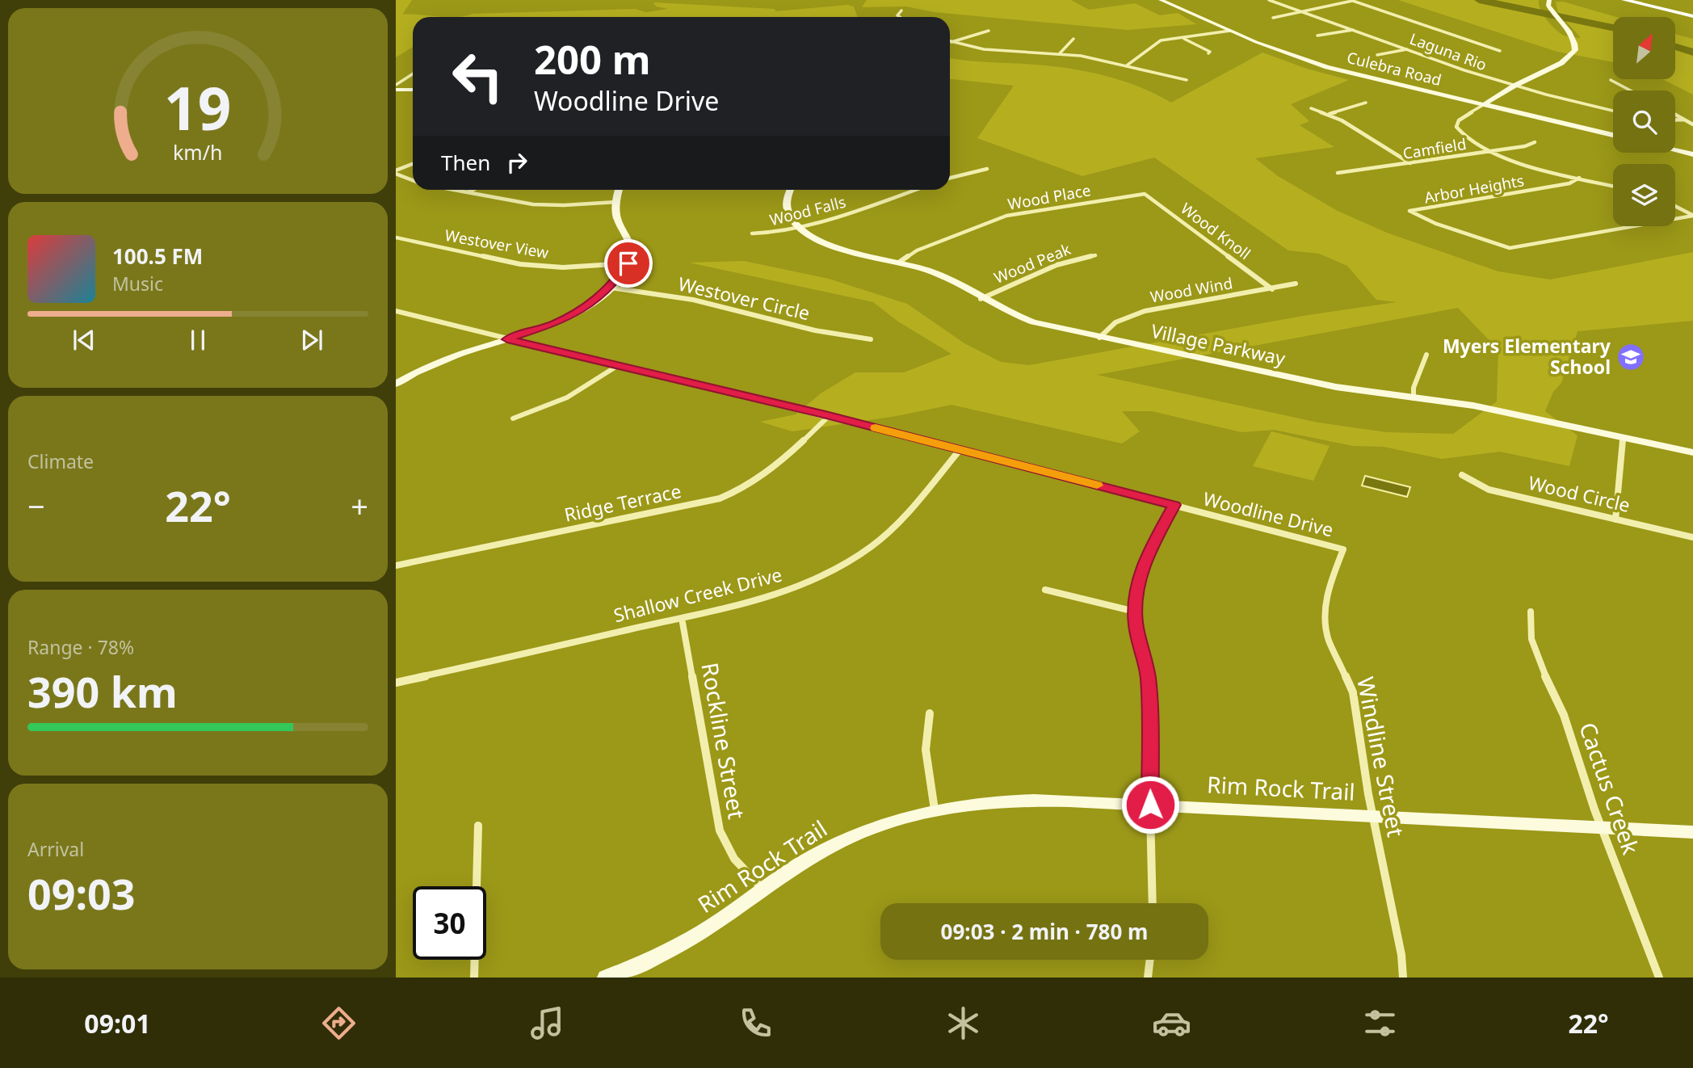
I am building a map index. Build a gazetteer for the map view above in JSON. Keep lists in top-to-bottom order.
{
  "streets": {
    "street": [
      "Laguna Rio",
      "Culebra Road",
      "Camfield",
      "Arbor Heights",
      "Wood Place",
      "Wood Falls",
      "Wood Knoll",
      "Westover View",
      "Wood Peak",
      "Wood Wind",
      "Westover Circle",
      "Village Parkway",
      "Wood Circle",
      "Ridge Terrace",
      "Woodline Drive",
      "Shallow Creek Drive",
      "Rockline Street",
      "Windline Street",
      "Rim Rock Trail",
      "Cactus Creek"
    ]
  },
  "crossings": [
    ["Wood Place", "Wood Knoll"],
    ["Wood Place", "Village Parkway"],
    ["Wood Falls", "Village Parkway"],
    ["Wood Knoll", "Wood Wind"],
    ["Wood Peak", "Village Parkway"],
    ["Wood Wind", "Village Parkway"],
    ["Ridge Terrace", "Woodline Drive"],
    ["Woodline Drive", "Shallow Creek Drive"],
    ["Woodline Drive", "Windline Street"],
    ["Shallow Creek Drive", "Rockline Street"],
    ["Rockline Street", "Rim Rock Trail"],
    ["Windline Street", "Rim Rock Trail"],
    ["Rim Rock Trail", "Cactus Creek"]
  ],
  "places": {
    "school or university": ["Myers Elementary School"]
  },
  "north": "top right",
  "page": {
    "turn": ["200 m", "Woodline Drive"],
    "then": "Then",
    "song": ["100.5 FM", "Music"],
    "tile": [
      "Climate",
      ["Range · 78%", "390 km"],
      ["Arrival", "09:03"]
    ],
    "heat": ["−", "22°", "+"],
    "limit": "30",
    "trip": "09:03 · 2 min · 780 m",
    "tabs": ["09:01", "22°"],
    "gauge": ["19", "km/h"]
  }
}
